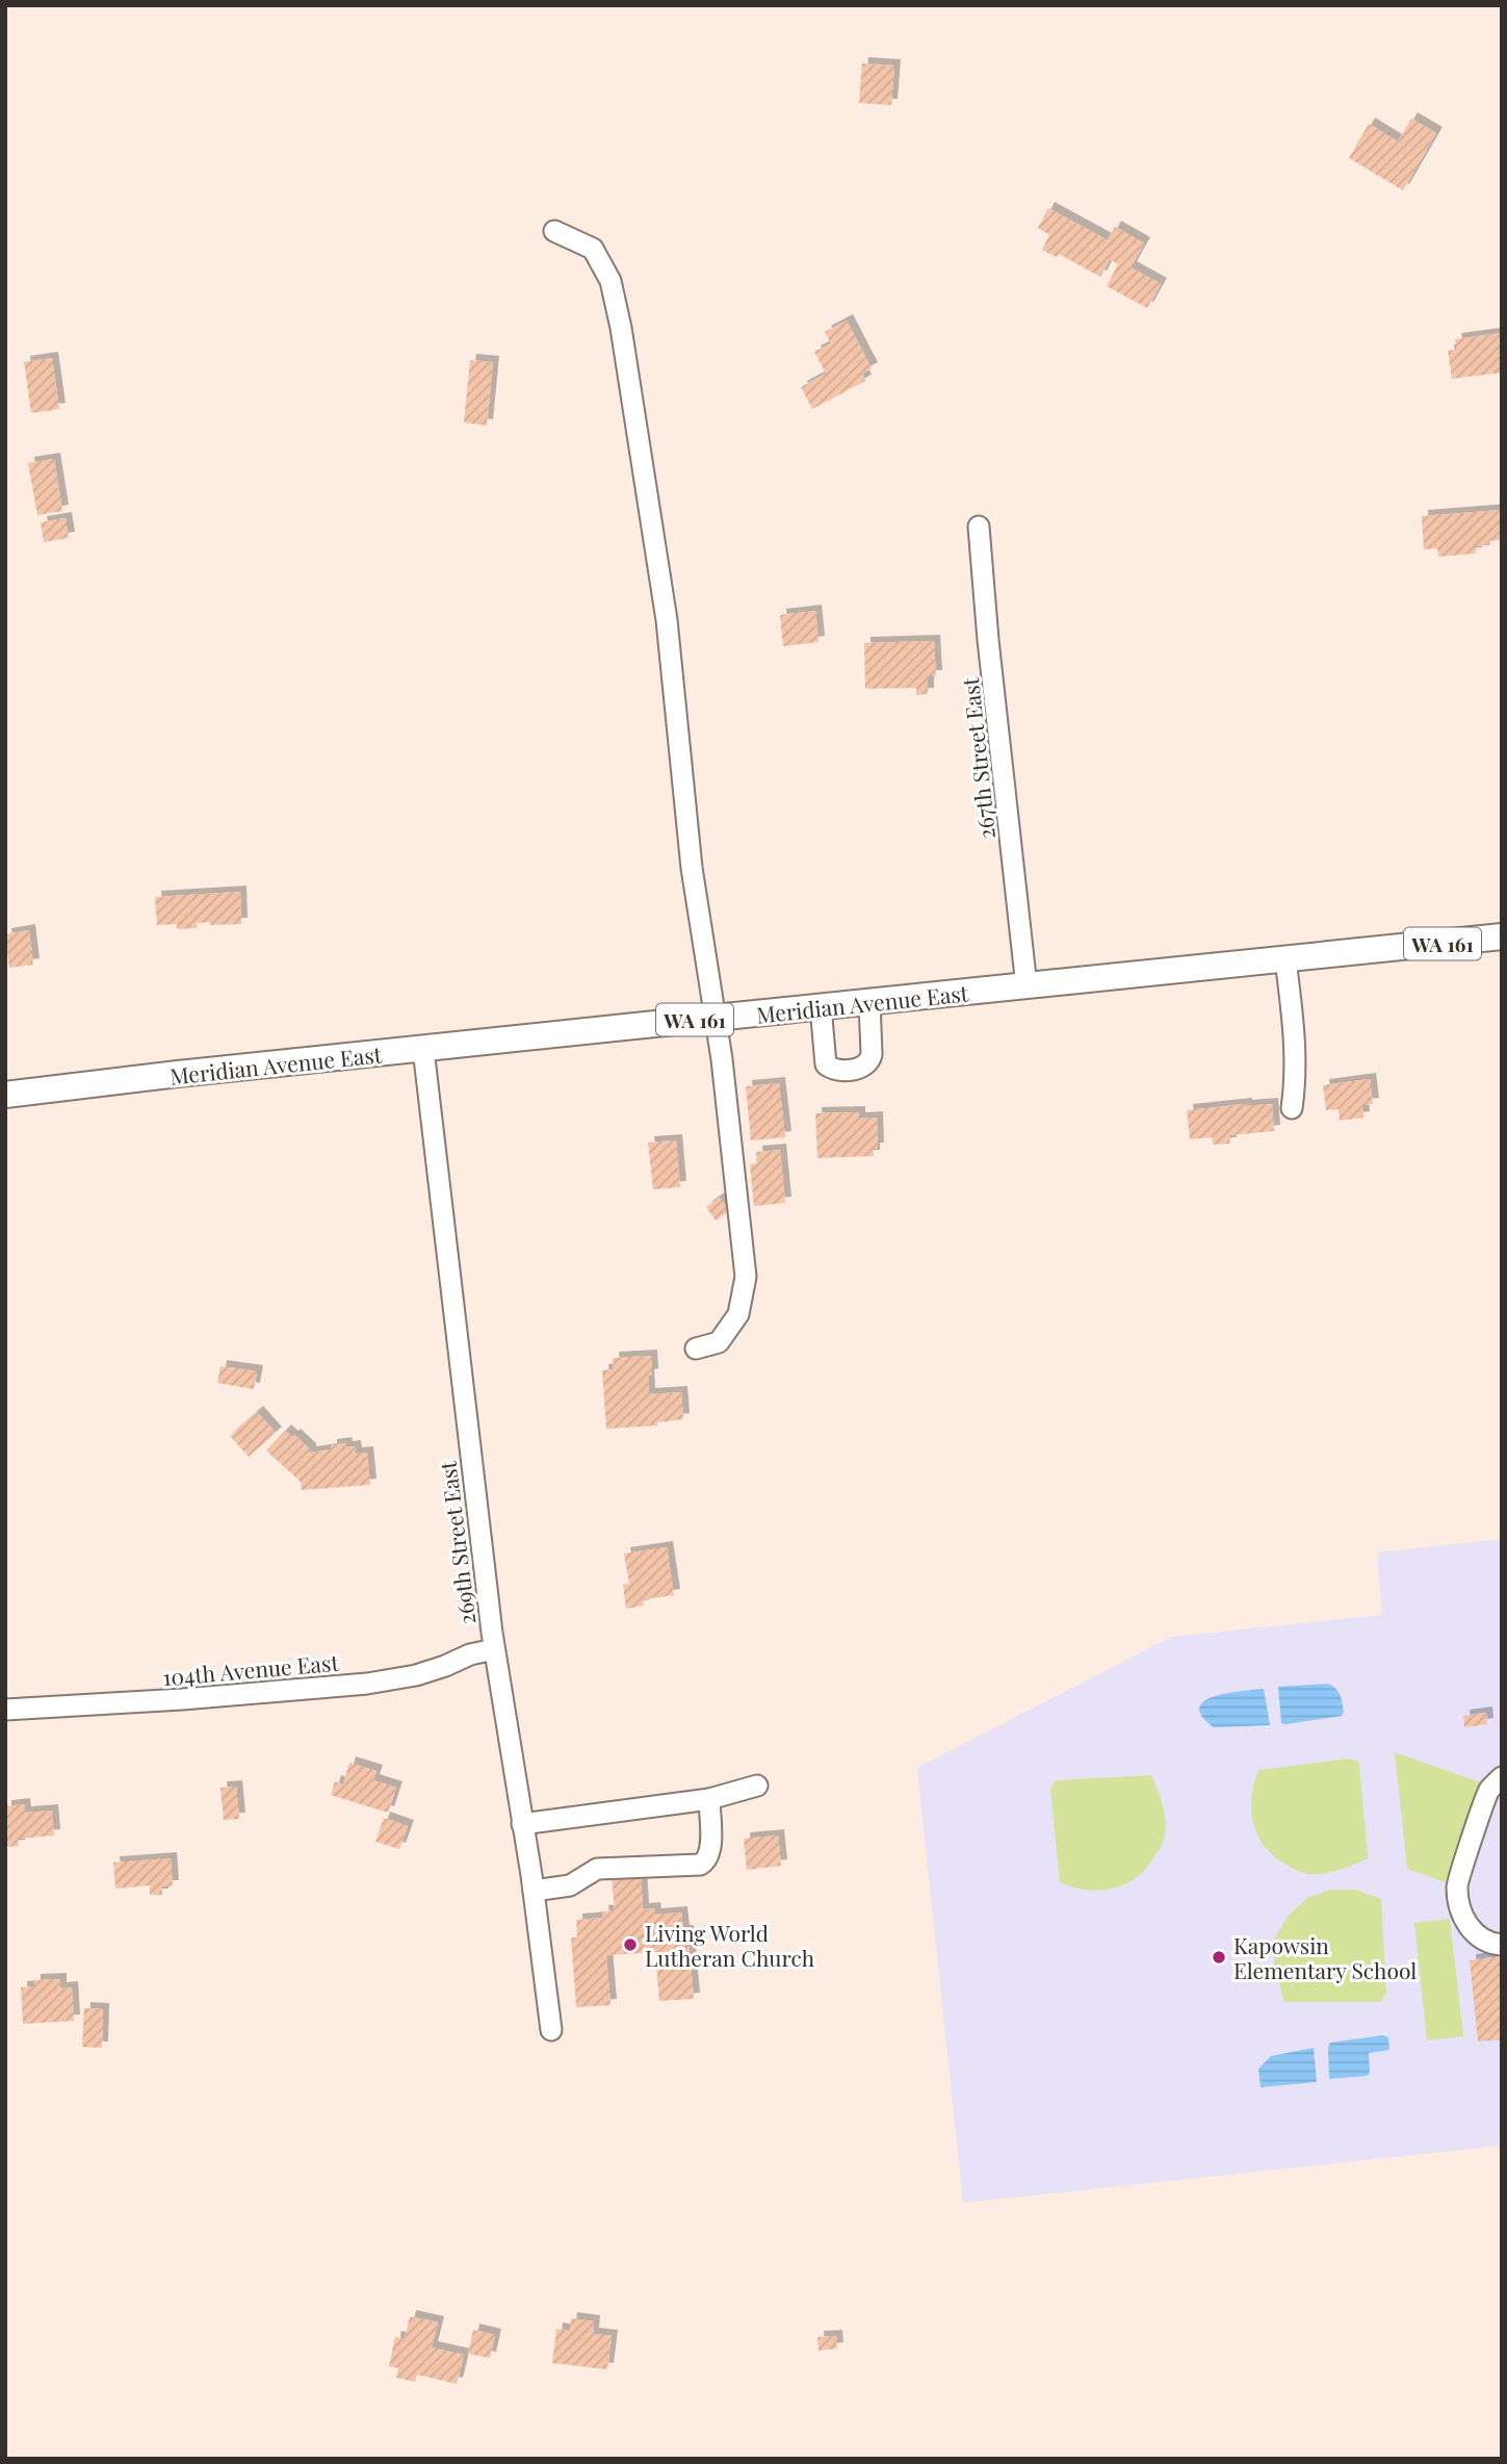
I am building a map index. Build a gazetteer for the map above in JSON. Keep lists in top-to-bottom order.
{
  "streets": {
    "main road": ["WA 161", "Meridian Avenue East"],
    "street": ["267th Street East", "269th Street East", "104th Avenue East"]
  },
  "crossings": [
    ["267th Street East", "Meridian Avenue East"],
    ["Meridian Avenue East", "269th Street East"],
    ["269th Street East", "104th Avenue East"]
  ],
  "places": ["Living World Lutheran Church", "Kapowsin Elementary School"]
}
